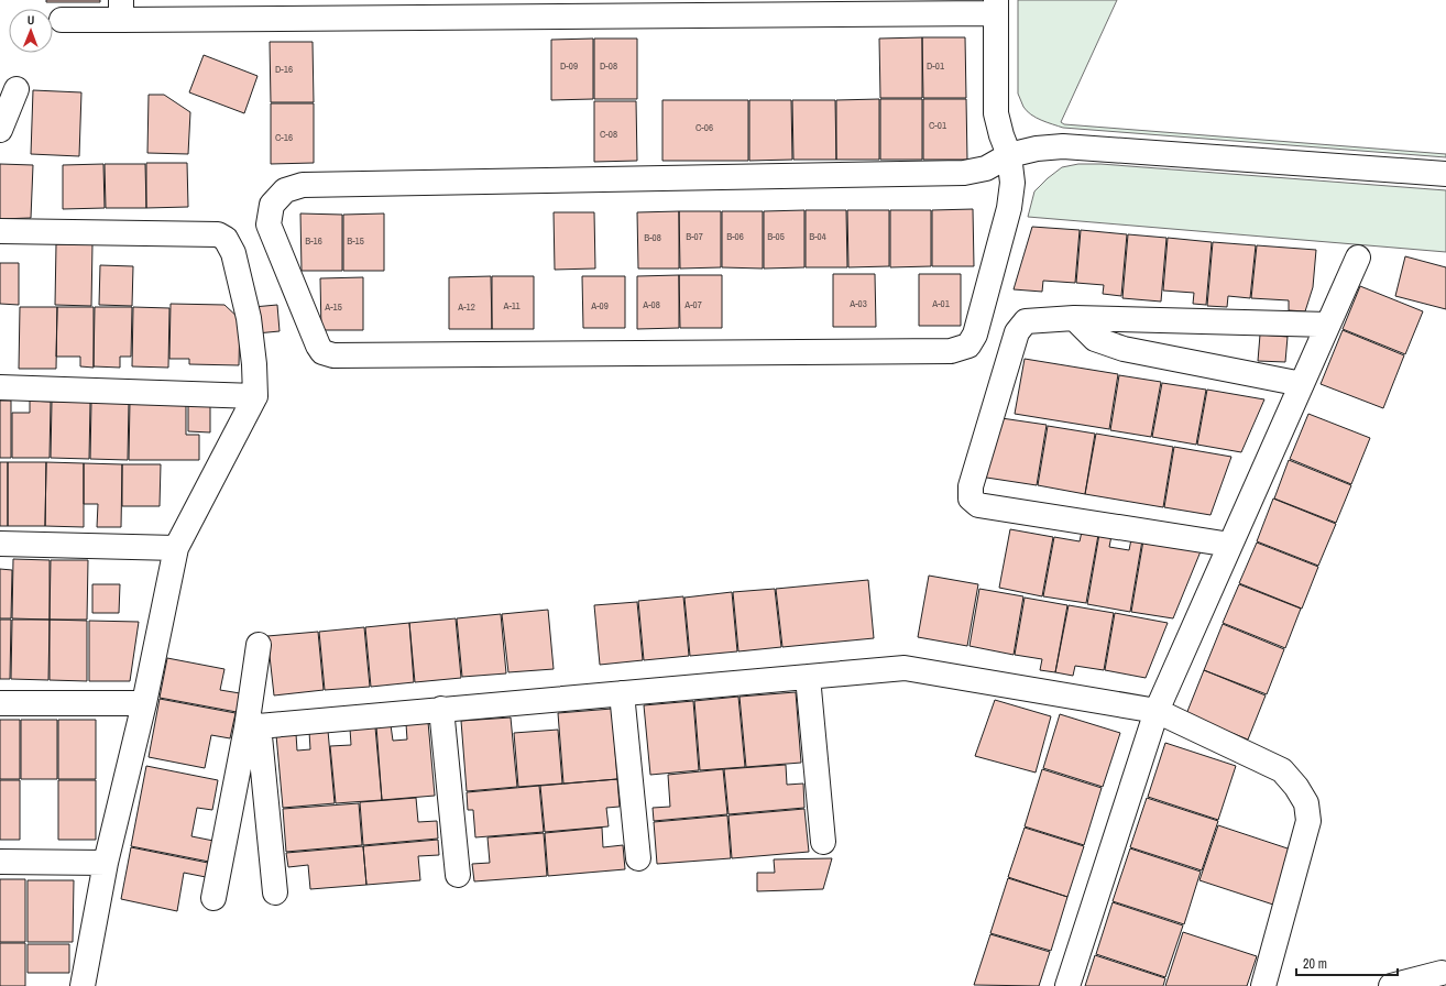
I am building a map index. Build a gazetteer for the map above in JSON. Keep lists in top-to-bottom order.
{
  "house_numbers": [
    "D-09",
    "D-08",
    "D-01",
    "D-16",
    "C-01",
    "C-06",
    "C-08",
    "C-16",
    "B-07",
    "B-06",
    "B-05",
    "B-04",
    "B-08",
    "B-16",
    "B-15",
    "A-03",
    "A-01",
    "A-08",
    "A-07",
    "A-11",
    "A-09",
    "A-15",
    "A-12"
  ],
  "scale_bar": "20 m",
  "north": "top"
}
